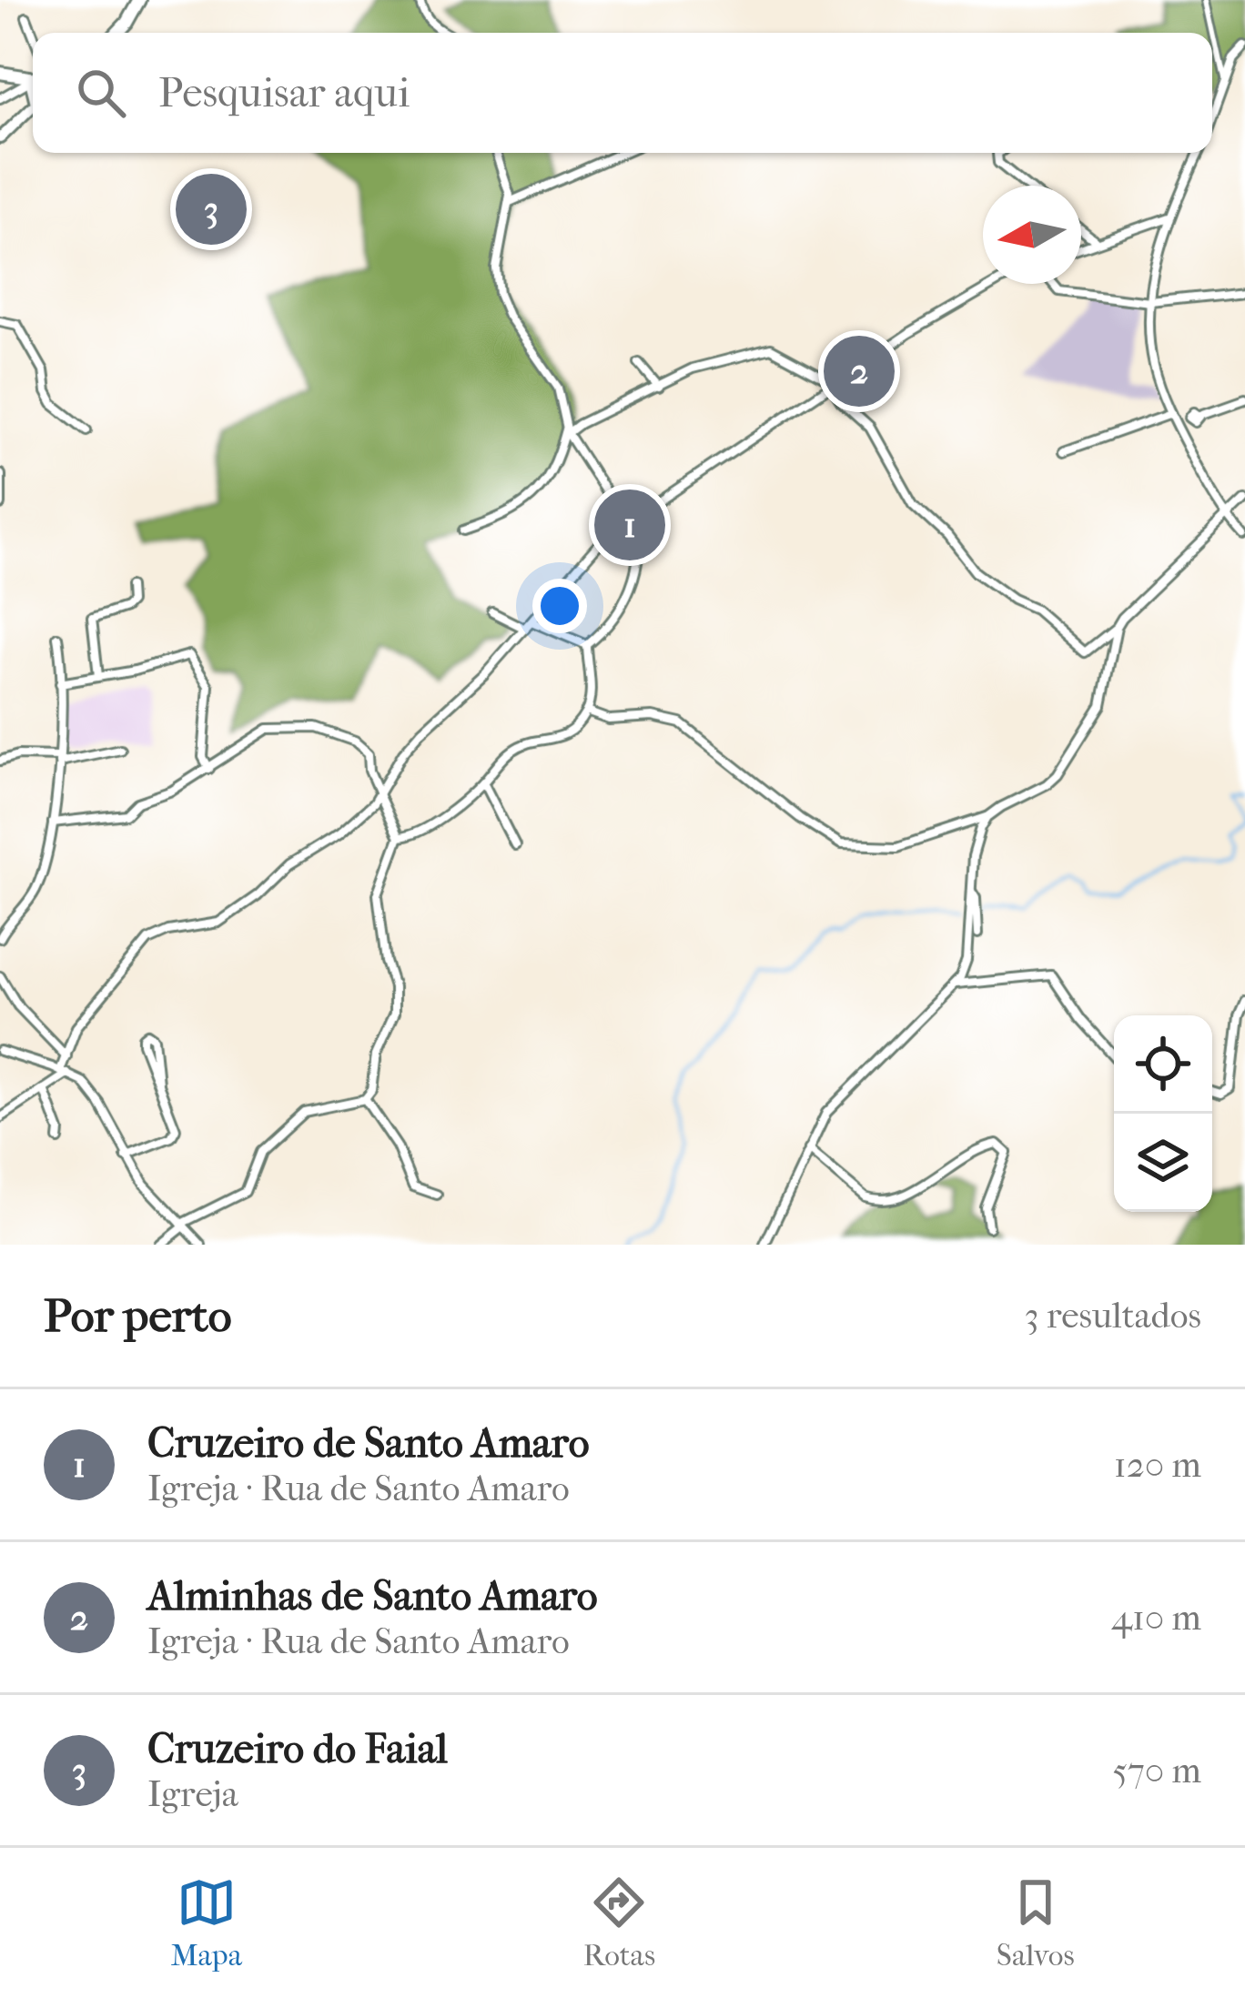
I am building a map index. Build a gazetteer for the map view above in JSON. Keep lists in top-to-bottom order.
{
  "north": "left",
  "page": {
    "search": "Pesquisar aqui",
    "pins": ["3", "2", "1"],
    "heading": ["Por perto", "3 resultados"],
    "list": [
      {
        "mark": "1",
        "name": "Cruzeiro de Santo Amaro",
        "note": "Igreja · Rua de Santo Amaro",
        "value": "120 m"
      },
      {
        "mark": "2",
        "name": "Alminhas de Santo Amaro",
        "note": "Igreja · Rua de Santo Amaro",
        "value": "410 m"
      },
      {
        "mark": "3",
        "name": "Cruzeiro do Faial",
        "note": "Igreja",
        "value": "570 m"
      }
    ],
    "nav": ["Mapa", "Rotas", "Salvos"]
  }
}
